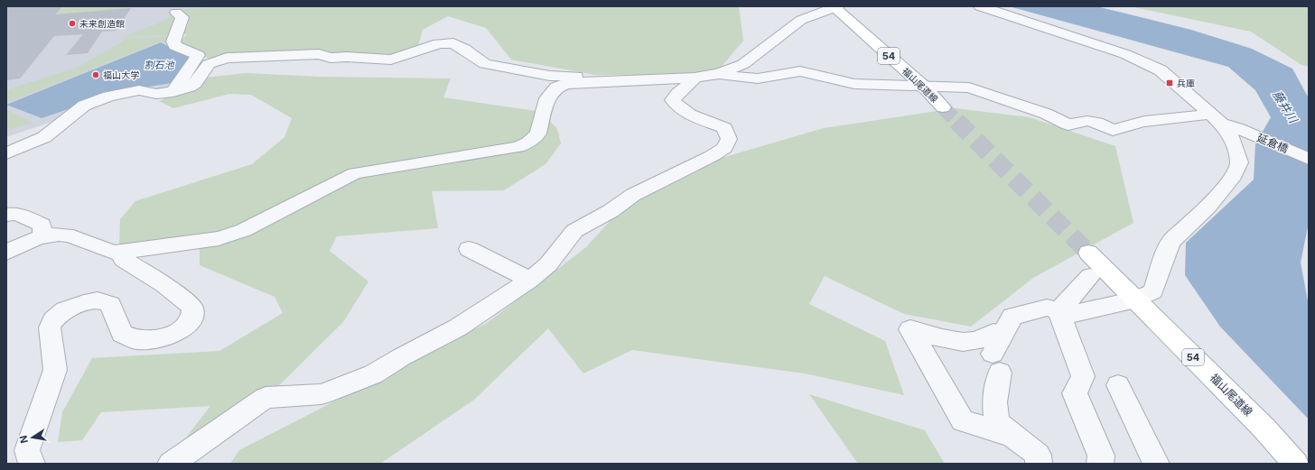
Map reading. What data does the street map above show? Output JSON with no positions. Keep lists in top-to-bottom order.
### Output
{
  "streets": {
    "main road": ["54", "福山尾道線"],
    "street": ["延倉橋"]
  },
  "water": ["割石池", "藤井川"],
  "places": {
    "other": ["未来創造館", "福山大学"],
    "transit": ["兵庫"]
  },
  "north": "left"
}
